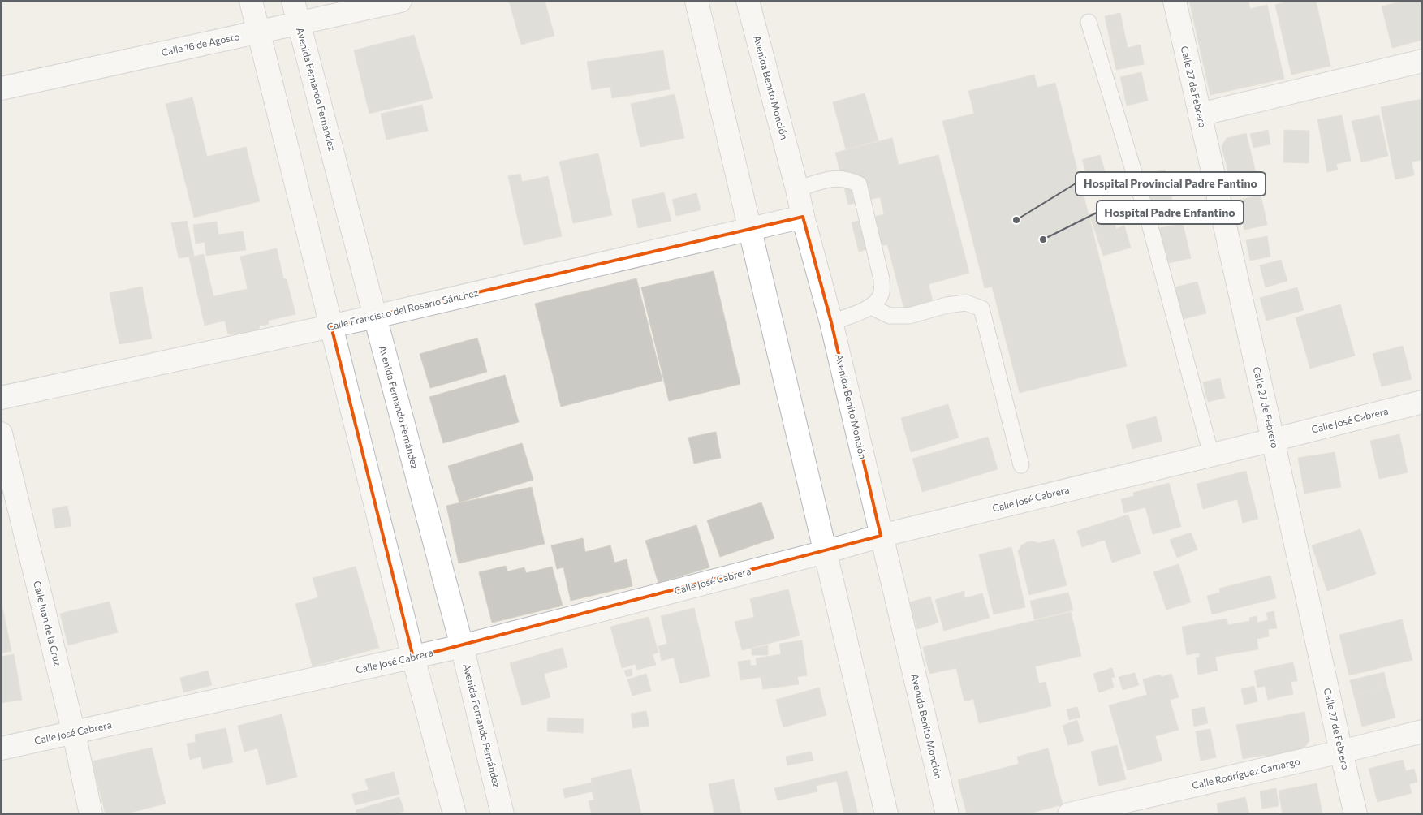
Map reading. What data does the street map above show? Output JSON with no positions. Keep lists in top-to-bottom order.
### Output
{
  "streets": {
    "street": [
      "Calle 16 de Agosto",
      "Calle 27 de Febrero",
      "Avenida Benito Monción",
      "Avenida Fernando Fernández",
      "Calle Francisco del Rosario Sánchez",
      "Calle José Cabrera",
      "Calle Juan de la Cruz",
      "Calle Rodríguez Camargo"
    ]
  },
  "crossings": [
    ["Calle 16 de Agosto", "Avenida Fernando Fernández"],
    ["Calle 27 de Febrero", "Calle José Cabrera"],
    ["Calle 27 de Febrero", "Calle Rodríguez Camargo"],
    ["Avenida Benito Monción", "Calle Francisco del Rosario Sánchez"],
    ["Avenida Benito Monción", "Calle José Cabrera"],
    ["Avenida Fernando Fernández", "Calle Francisco del Rosario Sánchez"],
    ["Avenida Fernando Fernández", "Calle José Cabrera"],
    ["Calle José Cabrera", "Calle Juan de la Cruz"]
  ],
  "places": ["Hospital Provincial Padre Fantino", "Hospital Padre Enfantino"]
}
